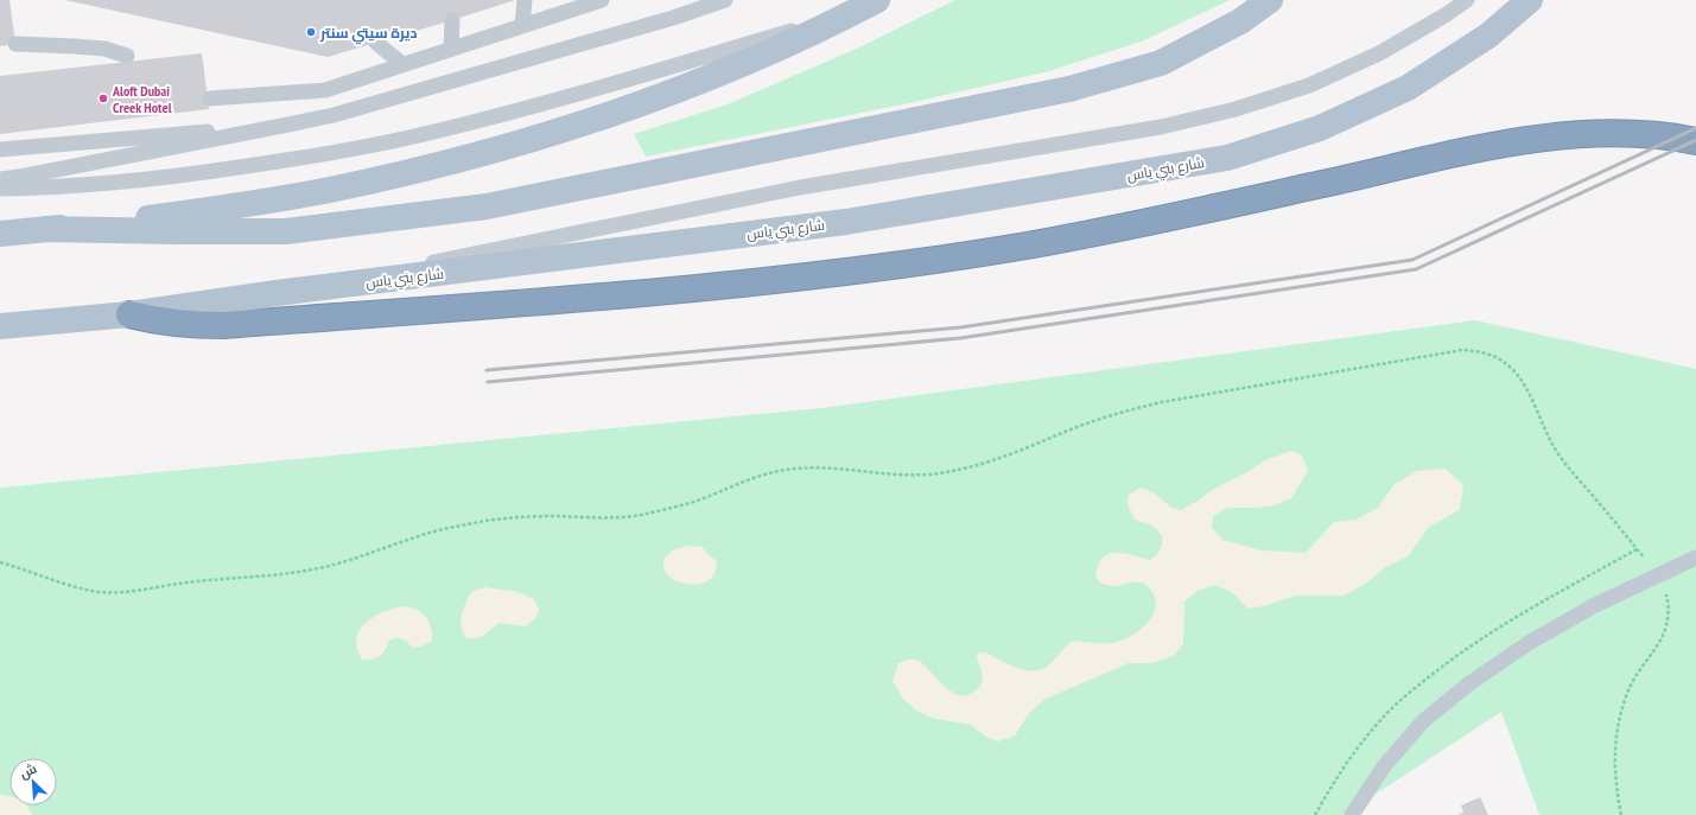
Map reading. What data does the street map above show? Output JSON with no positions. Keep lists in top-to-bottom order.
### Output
{
  "streets": {
    "main road": ["شارع بني ياس"]
  },
  "places": ["ديرة سيتي سنتر", "Aloft Dubai Creek Hotel"],
  "north": "top left"
}
